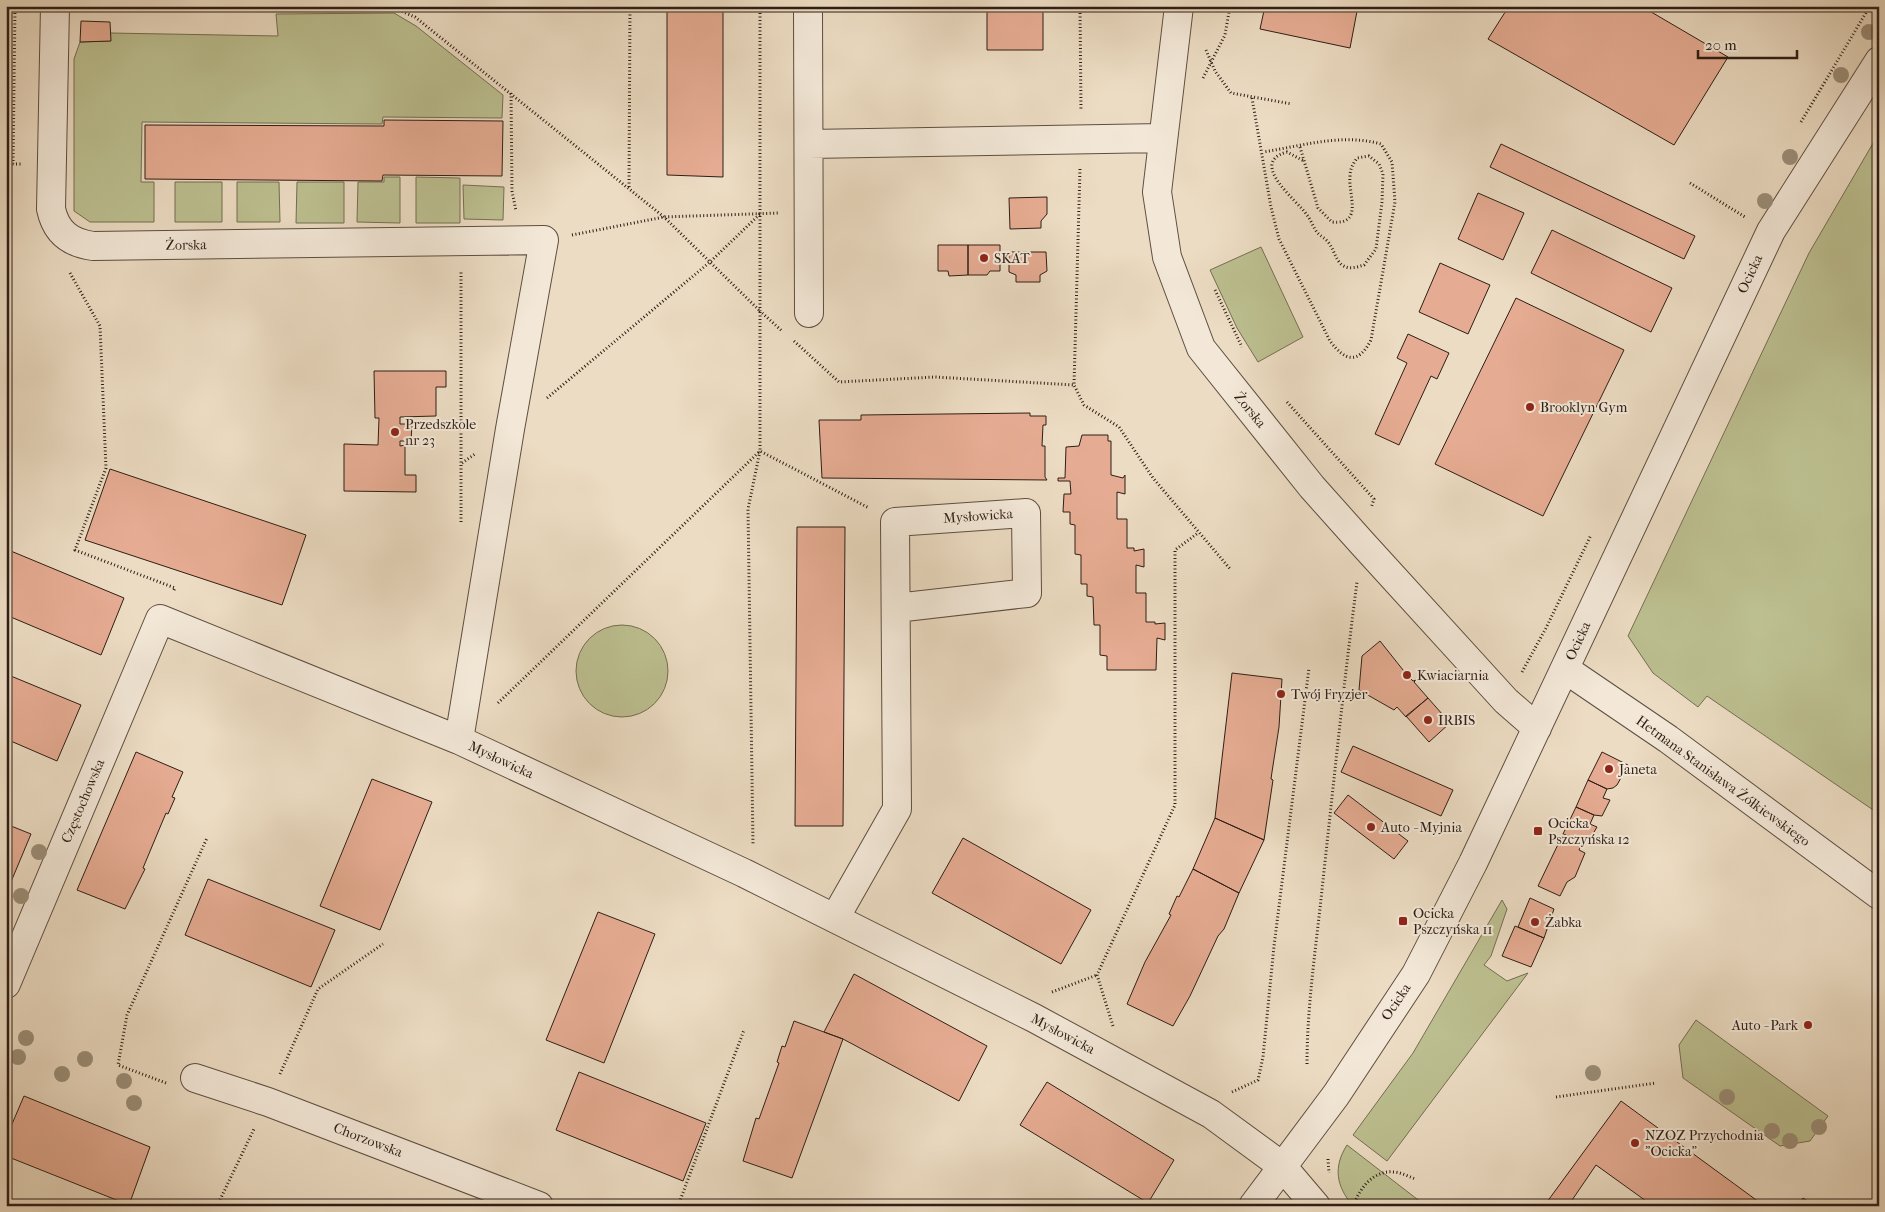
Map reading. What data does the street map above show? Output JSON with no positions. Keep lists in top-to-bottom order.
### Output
{
  "streets": {
    "street": [
      "Żorska",
      "Ocicka",
      "Mysłowicka",
      "Hetmana Stanisława Żółkiewskiego",
      "Częstochowska",
      "Chorzowska"
    ]
  },
  "crossings": [
    ["Żorska", "Ocicka"],
    ["Ocicka", "Mysłowicka"],
    ["Ocicka", "Hetmana Stanisława Żółkiewskiego"],
    ["Mysłowicka", "Częstochowska"]
  ],
  "places": {
    "other": [
      "SKAT",
      "Brooklyn Gym",
      "Przedszkole nr 23",
      "Kwiaciarnia",
      "Twój Fryzjer",
      "IRBIS",
      "Janeta",
      "Auto - Myjnia",
      "Żabka",
      "Auto - Park",
      "NZOZ Przychodnia \"Ocicka\""
    ],
    "transit": ["Ocicka Pszczyńska 12", "Ocicka Pszczyńska 11"]
  },
  "scale_bar": "20 m"
}
